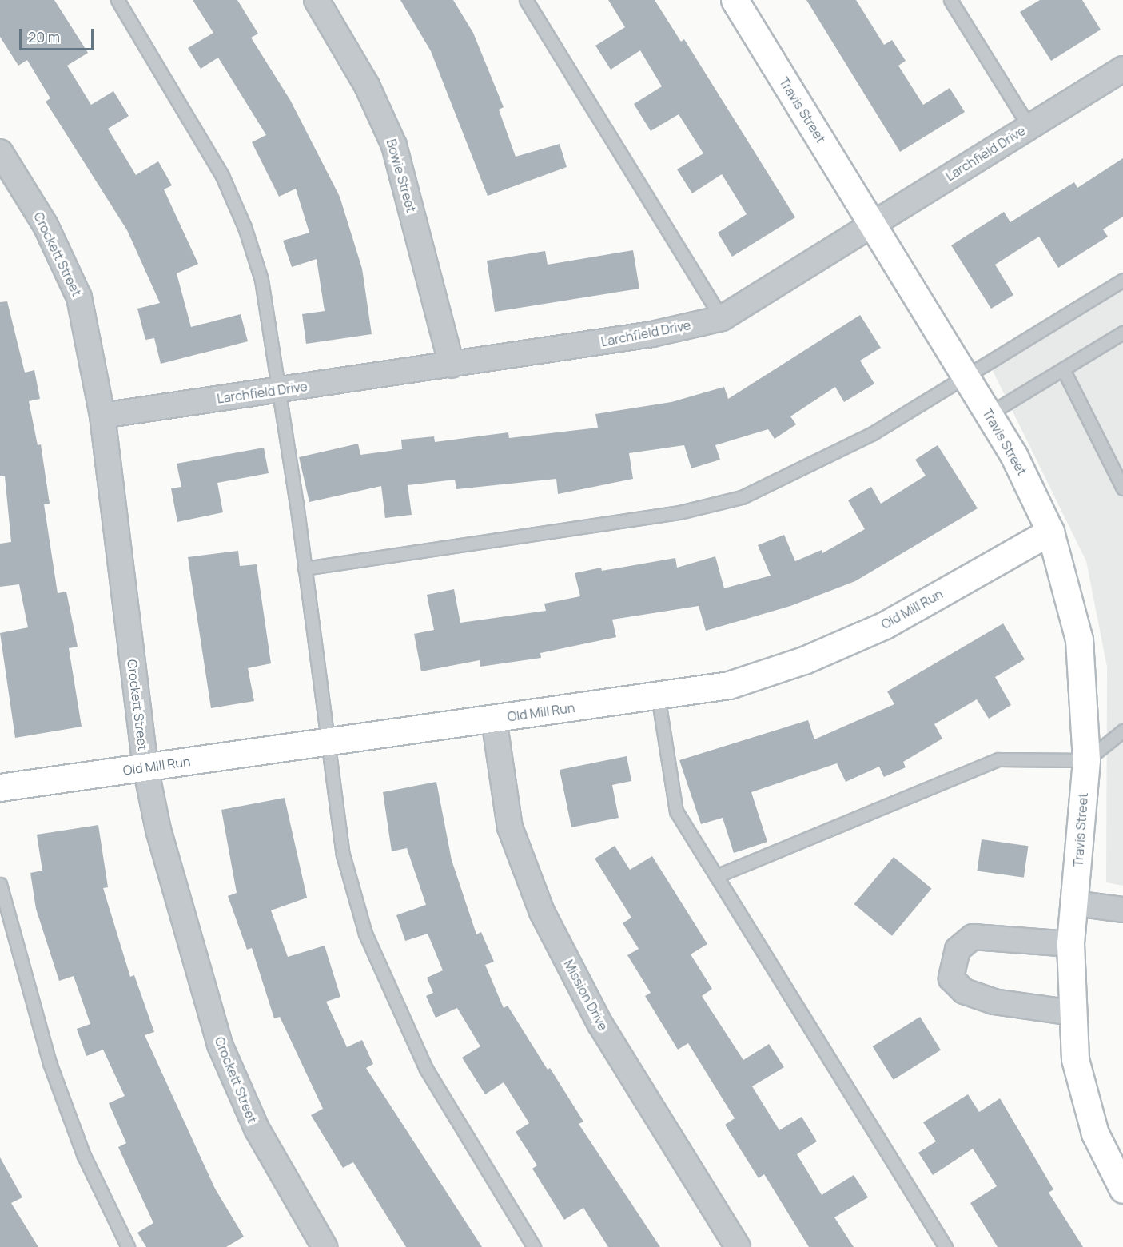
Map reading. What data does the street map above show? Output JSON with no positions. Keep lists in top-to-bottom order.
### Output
{
  "streets": {
    "street": [
      "Travis Street",
      "Larchfield Drive",
      "Bowie Street",
      "Crockett Street",
      "Old Mill Run",
      "Mission Drive"
    ]
  },
  "crossings": [
    ["Travis Street", "Larchfield Drive"],
    ["Travis Street", "Old Mill Run"],
    ["Larchfield Drive", "Bowie Street"],
    ["Larchfield Drive", "Crockett Street"],
    ["Crockett Street", "Old Mill Run"],
    ["Old Mill Run", "Mission Drive"]
  ],
  "scale_bar": "20 m"
}
